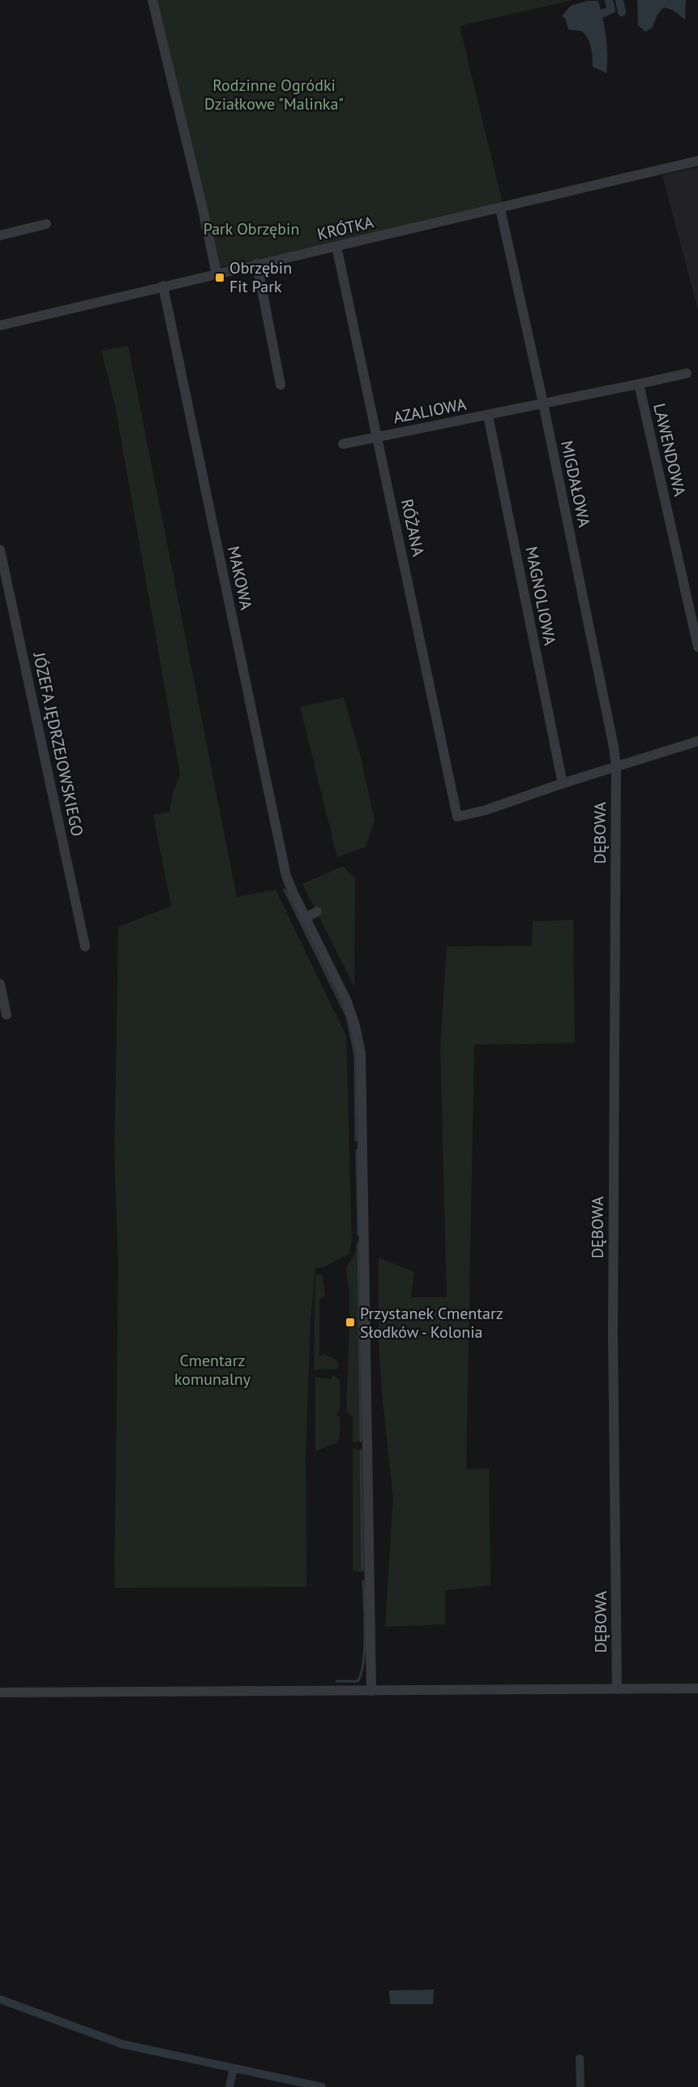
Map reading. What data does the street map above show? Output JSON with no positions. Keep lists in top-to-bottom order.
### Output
{
  "streets": {
    "street": [
      "KRÓTKA",
      "AZALIOWA",
      "LAWENDOWA",
      "MIGDAŁOWA",
      "RÓŻANA",
      "MAKOWA",
      "MAGNOLIOWA",
      "JÓZEFA JĘDRZEJOWSKIEGO",
      "DĘBOWA"
    ]
  },
  "crossings": [
    ["KRÓTKA", "MIGDAŁOWA"],
    ["KRÓTKA", "RÓŻANA"],
    ["KRÓTKA", "MAKOWA"],
    ["AZALIOWA", "MIGDAŁOWA"],
    ["AZALIOWA", "RÓŻANA"],
    ["AZALIOWA", "MAGNOLIOWA"],
    ["MIGDAŁOWA", "DĘBOWA"],
    ["RÓŻANA", "MAGNOLIOWA"]
  ],
  "parks": ["Rodzinne Ogródki Działkowe \"Malinka\"", "Park Obrzębin", "Cmentarz komunalny"],
  "places": {
    "transit": ["Obrzębin Fit Park", "Przystanek Cmentarz Słodków - Kolonia"]
  }
}
